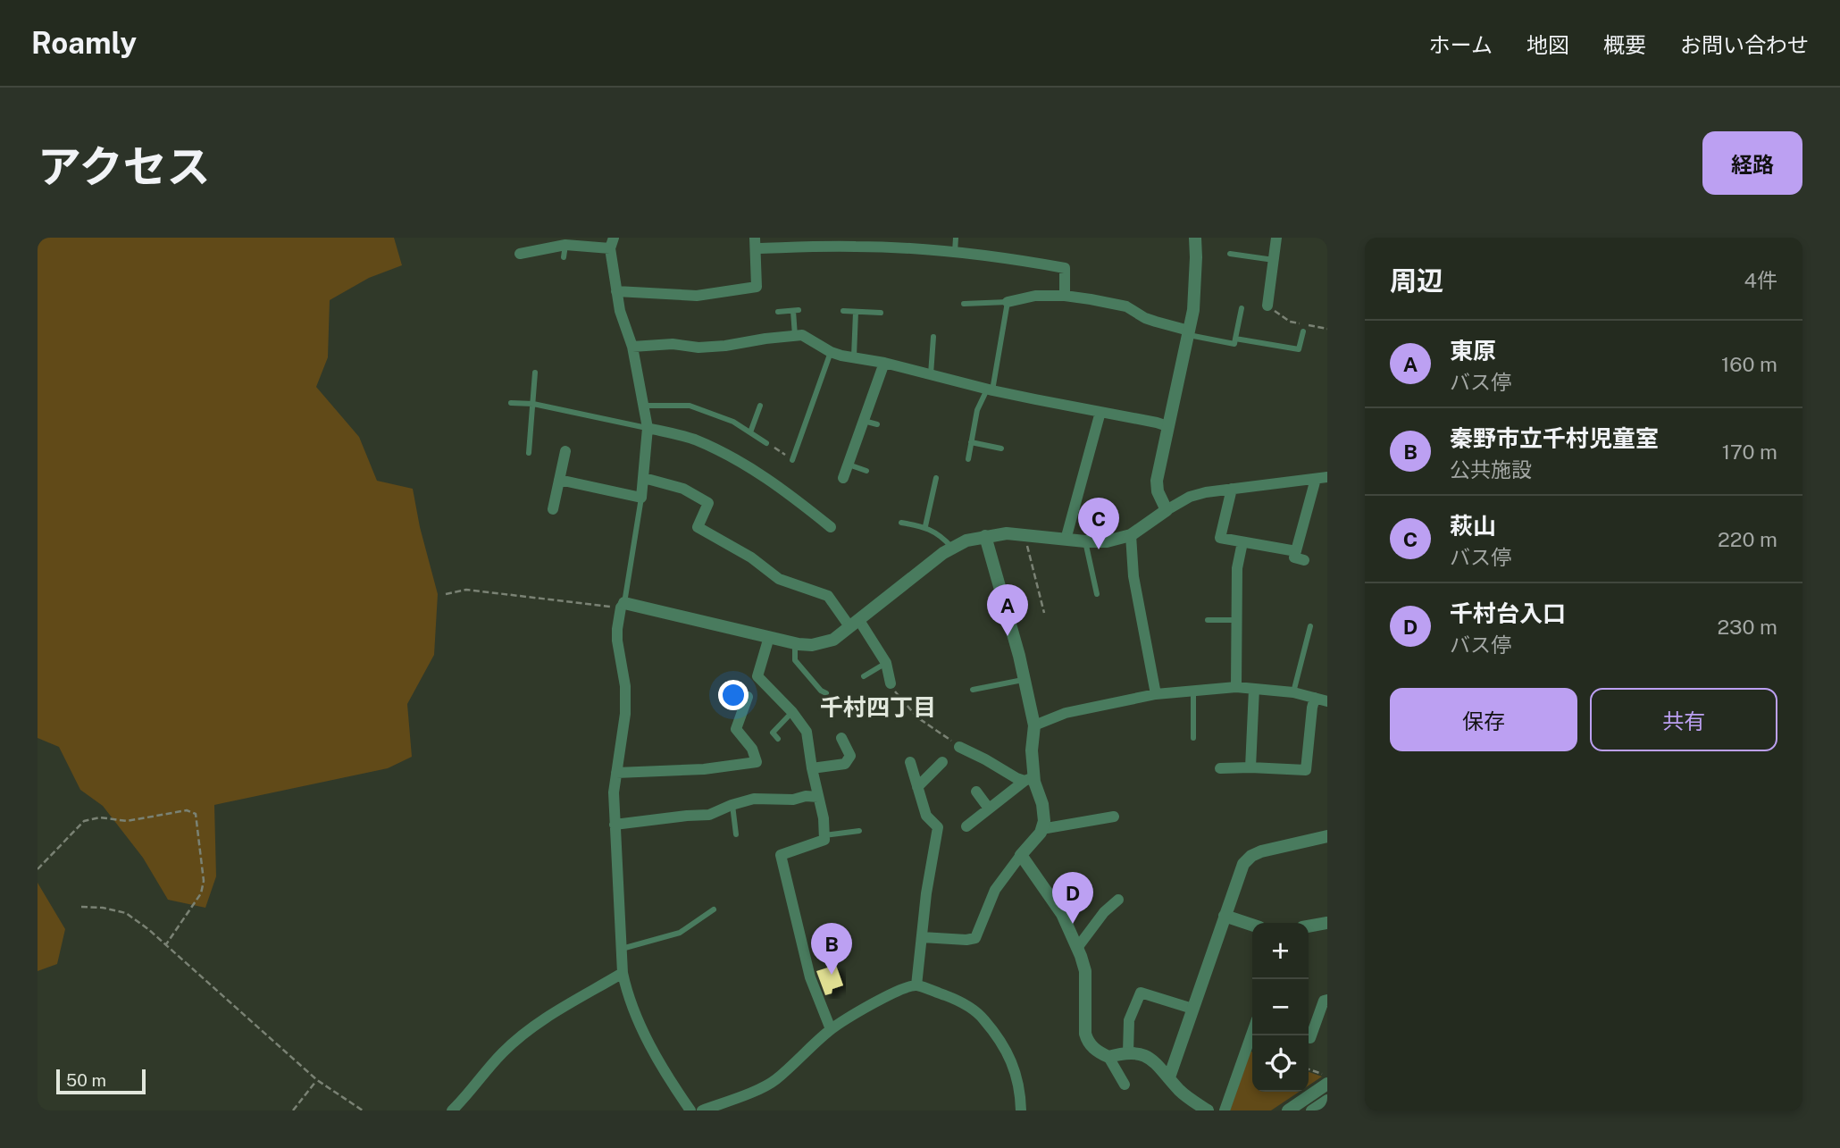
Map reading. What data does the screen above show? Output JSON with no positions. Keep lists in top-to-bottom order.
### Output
{
  "districts": ["千村四丁目"],
  "scale_bar": "50 m",
  "page": {
    "header": "Roamly",
    "nav": [
      "ホーム",
      "地図",
      "概要",
      "お問い合わせ"
    ],
    "title": "アクセス",
    "buttons": [
      "経路",
      ["保存", "共有"]
    ],
    "heading": ["周辺", "4件"],
    "list": [
      {
        "mark": "A",
        "name": "東原",
        "note": "バス停",
        "value": "160 m"
      },
      {
        "mark": "B",
        "name": "秦野市立千村児童室",
        "note": "公共施設",
        "value": "170 m"
      },
      {
        "mark": "C",
        "name": "萩山",
        "note": "バス停",
        "value": "220 m"
      },
      {
        "mark": "D",
        "name": "千村台入口",
        "note": "バス停",
        "value": "230 m"
      }
    ],
    "pins": [
      "C",
      "A",
      "D",
      "B"
    ],
    "map_buttons": ["+", "−"],
    "scale": "50 m"
  }
}
